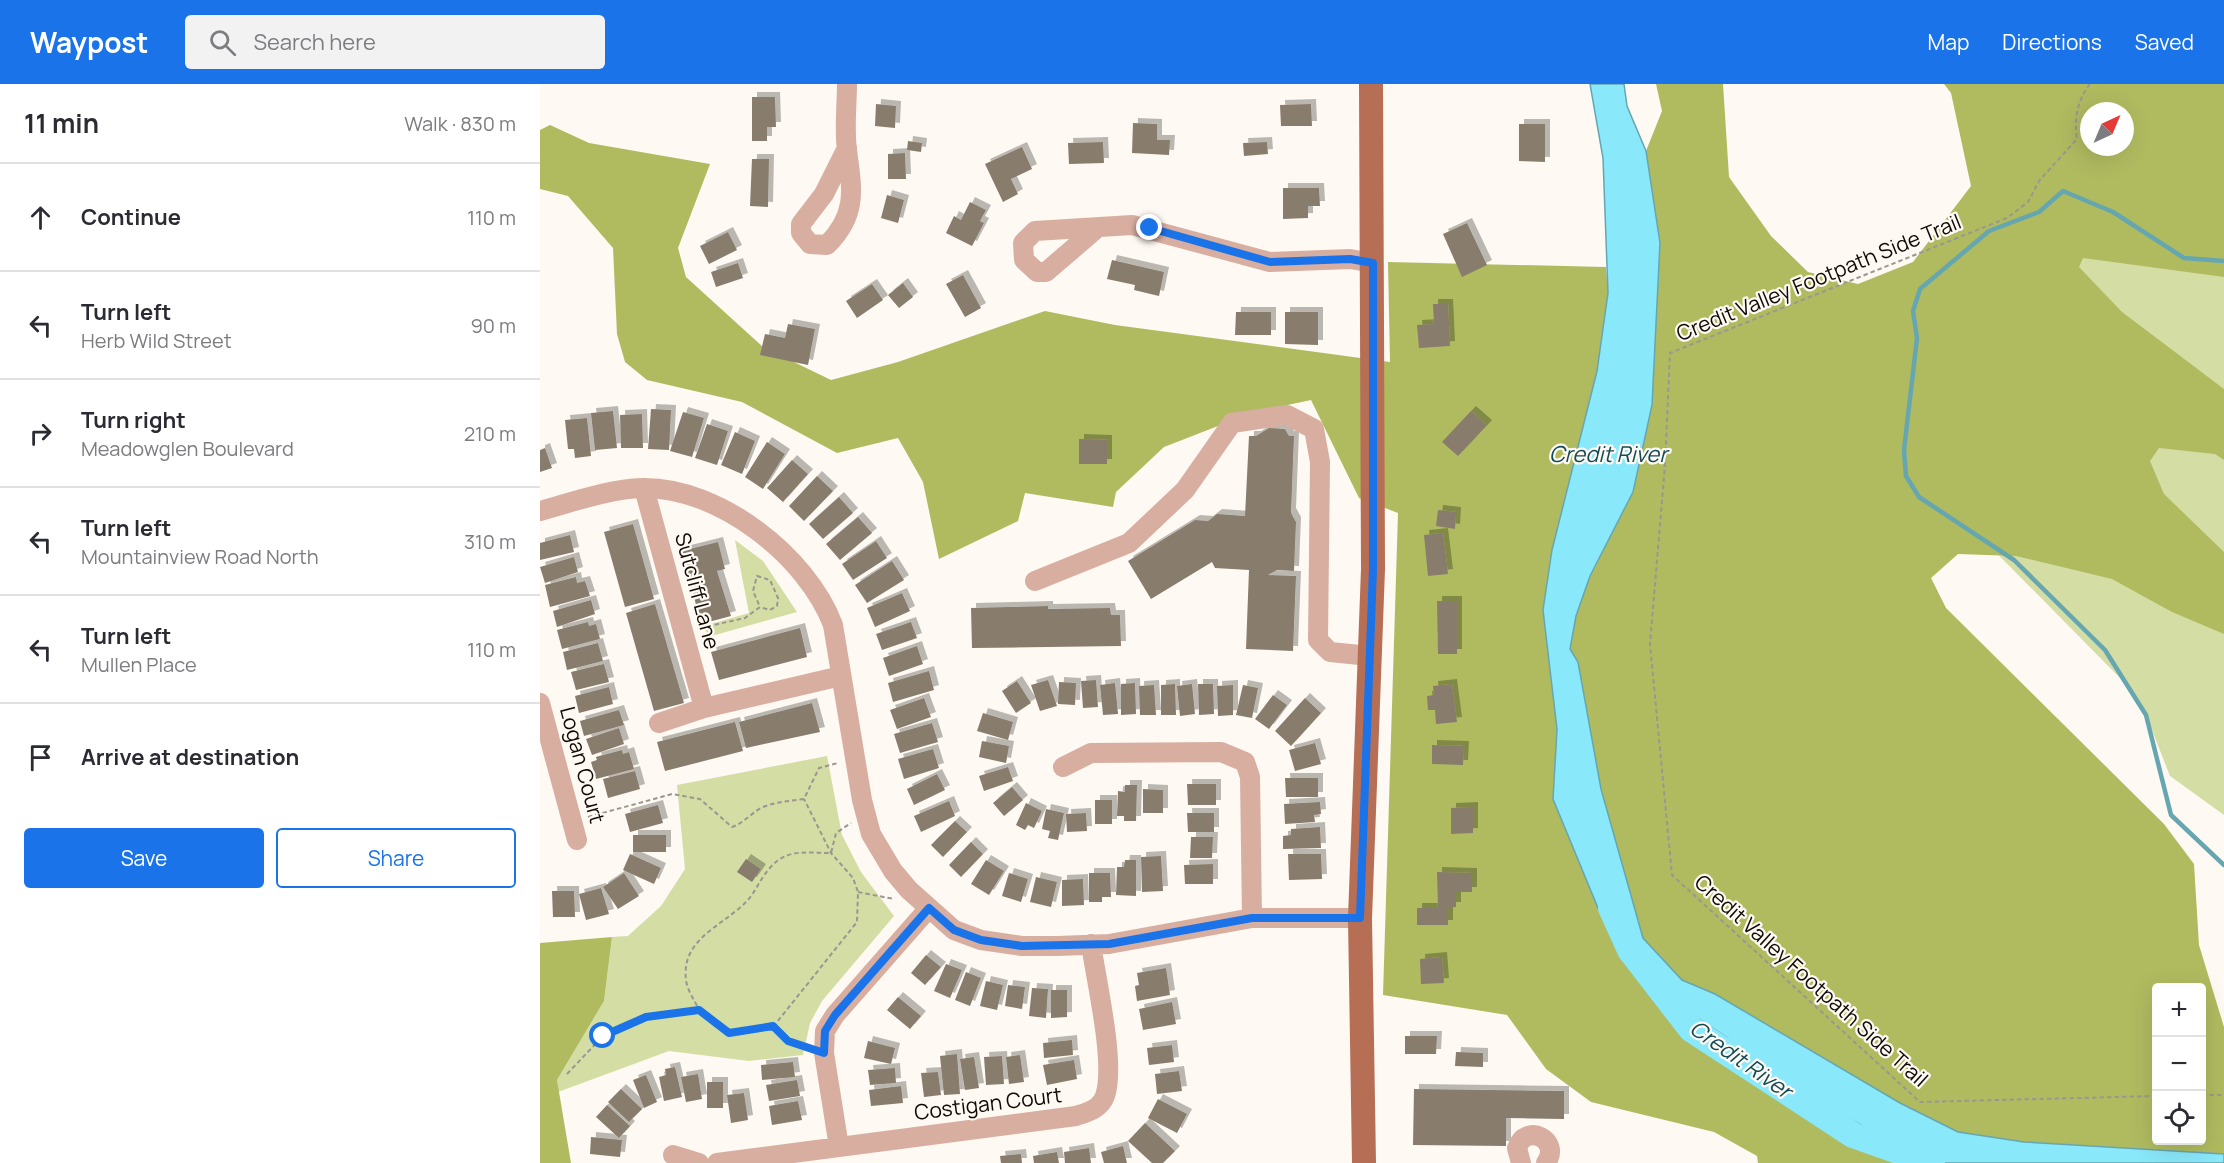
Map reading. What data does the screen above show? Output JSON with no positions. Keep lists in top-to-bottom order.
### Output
{
  "streets": {
    "street": ["Sutcliff Lane", "Logan Court", "Costigan Court"],
    "path": ["Credit Valley Footpath Side Trail"]
  },
  "water": ["Credit River"],
  "north": "top right",
  "page": {
    "header": "Waypost",
    "search": "Search here",
    "nav": ["Map", "Directions", "Saved"],
    "heading": ["11 min", "Walk · 830 m"],
    "list": [
      ["Continue", "110 m"],
      ["Turn left", "Herb Wild Street", "90 m"],
      ["Turn right", "Meadowglen Boulevard", "210 m"],
      ["Turn left", "Mountainview Road North", "310 m"],
      ["Turn left", "Mullen Place", "110 m"],
      "Arrive at destination"
    ],
    "buttons": ["Save", "Share"],
    "map_buttons": ["+", "−"]
  }
}
